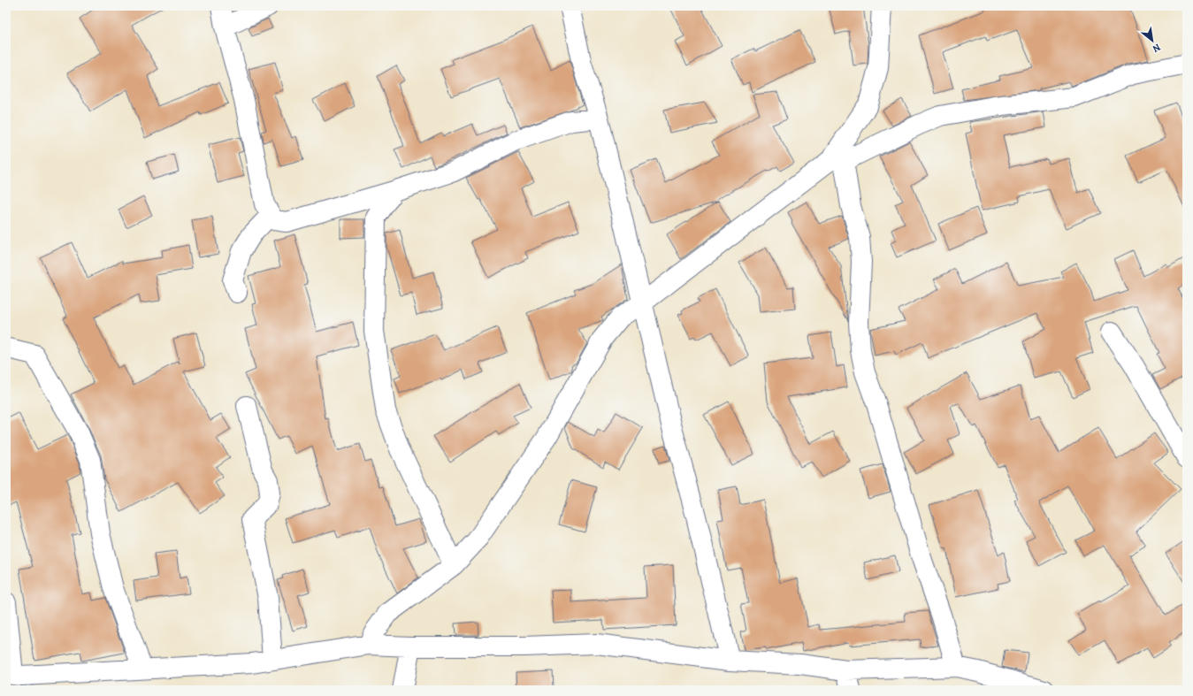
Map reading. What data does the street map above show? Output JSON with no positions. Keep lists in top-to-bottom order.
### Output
{
  "north": "bottom right"
}
